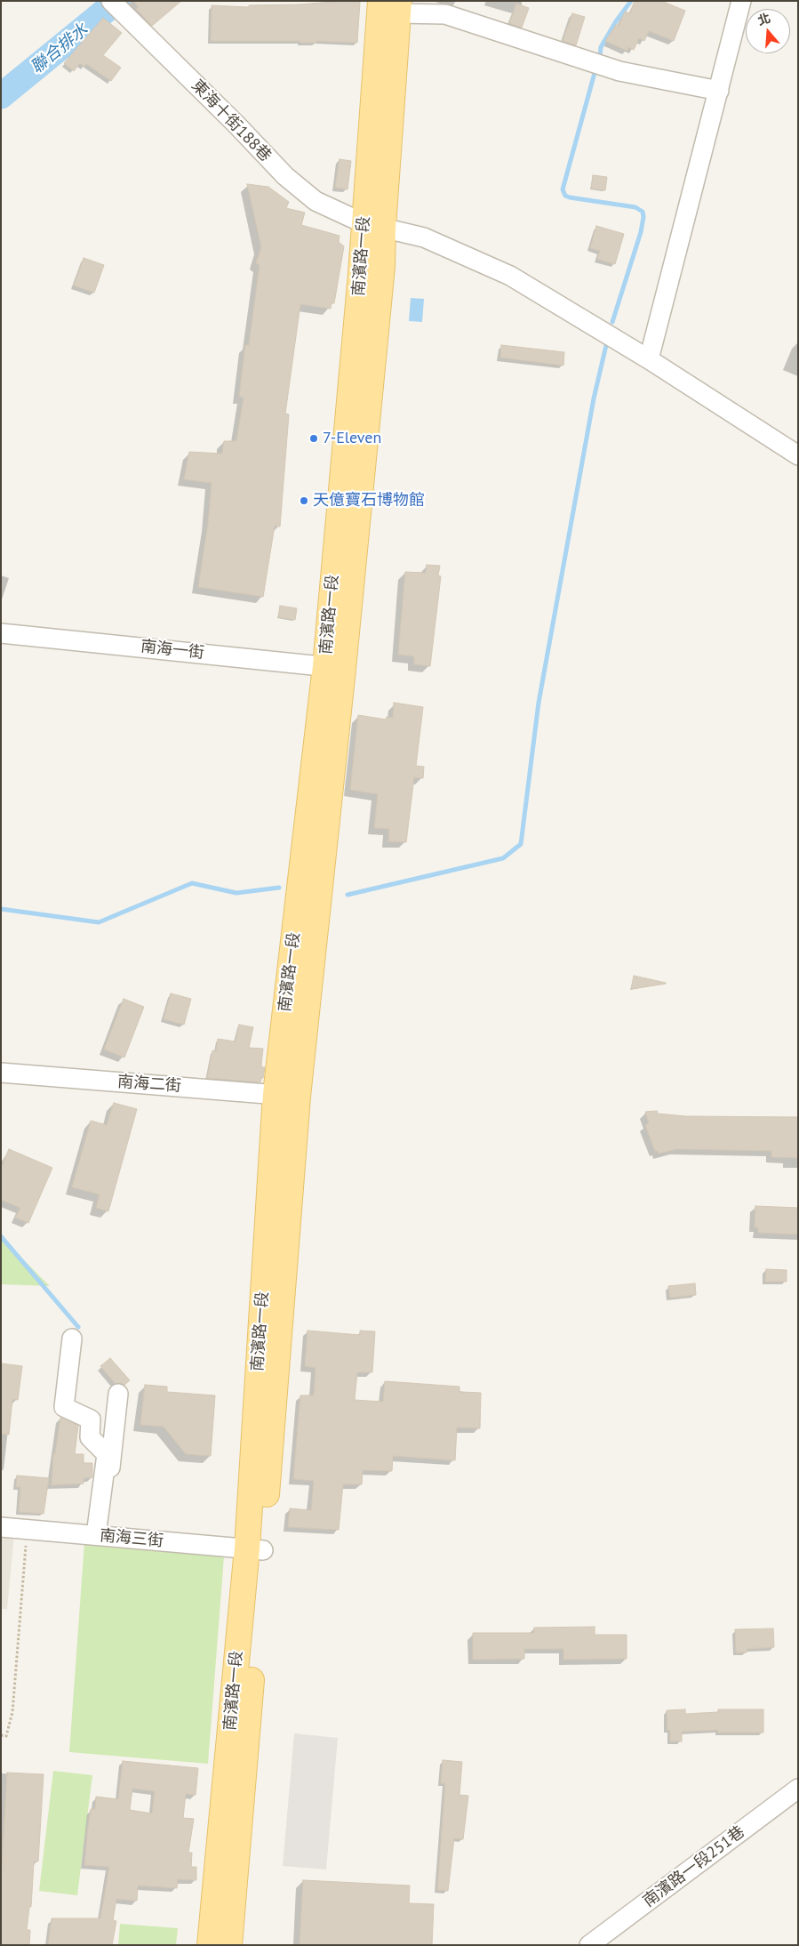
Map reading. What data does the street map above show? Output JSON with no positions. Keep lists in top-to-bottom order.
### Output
{
  "streets": {
    "main road": ["南濱路一段"],
    "street": [
      "東海十街188巷",
      "南海一街",
      "南海二街",
      "南海三街",
      "南濱路一段251巷"
    ]
  },
  "crossings": [
    ["東海十街188巷", "南濱路一段"],
    ["南濱路一段", "南海一街"],
    ["南濱路一段", "南海二街"],
    ["南濱路一段", "南海三街"]
  ],
  "water": ["聯合排水"],
  "places": ["7-Eleven", "天億寶石博物館"],
  "north": "top"
}
